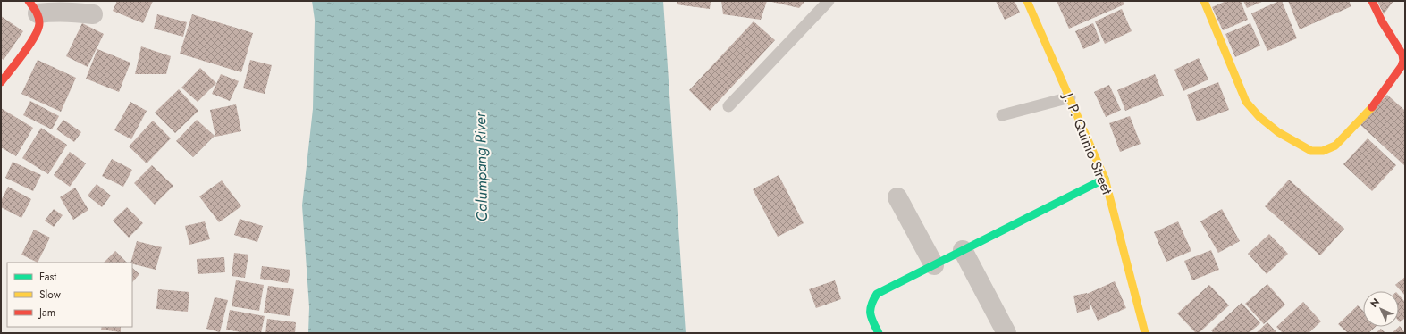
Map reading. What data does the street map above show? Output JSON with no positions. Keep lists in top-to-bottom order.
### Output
{
  "streets": {
    "street": ["J. P. Quinio Street"]
  },
  "water": ["Calumpang River"],
  "legend": ["Fast", "Slow", "Jam"],
  "north": "top left"
}
